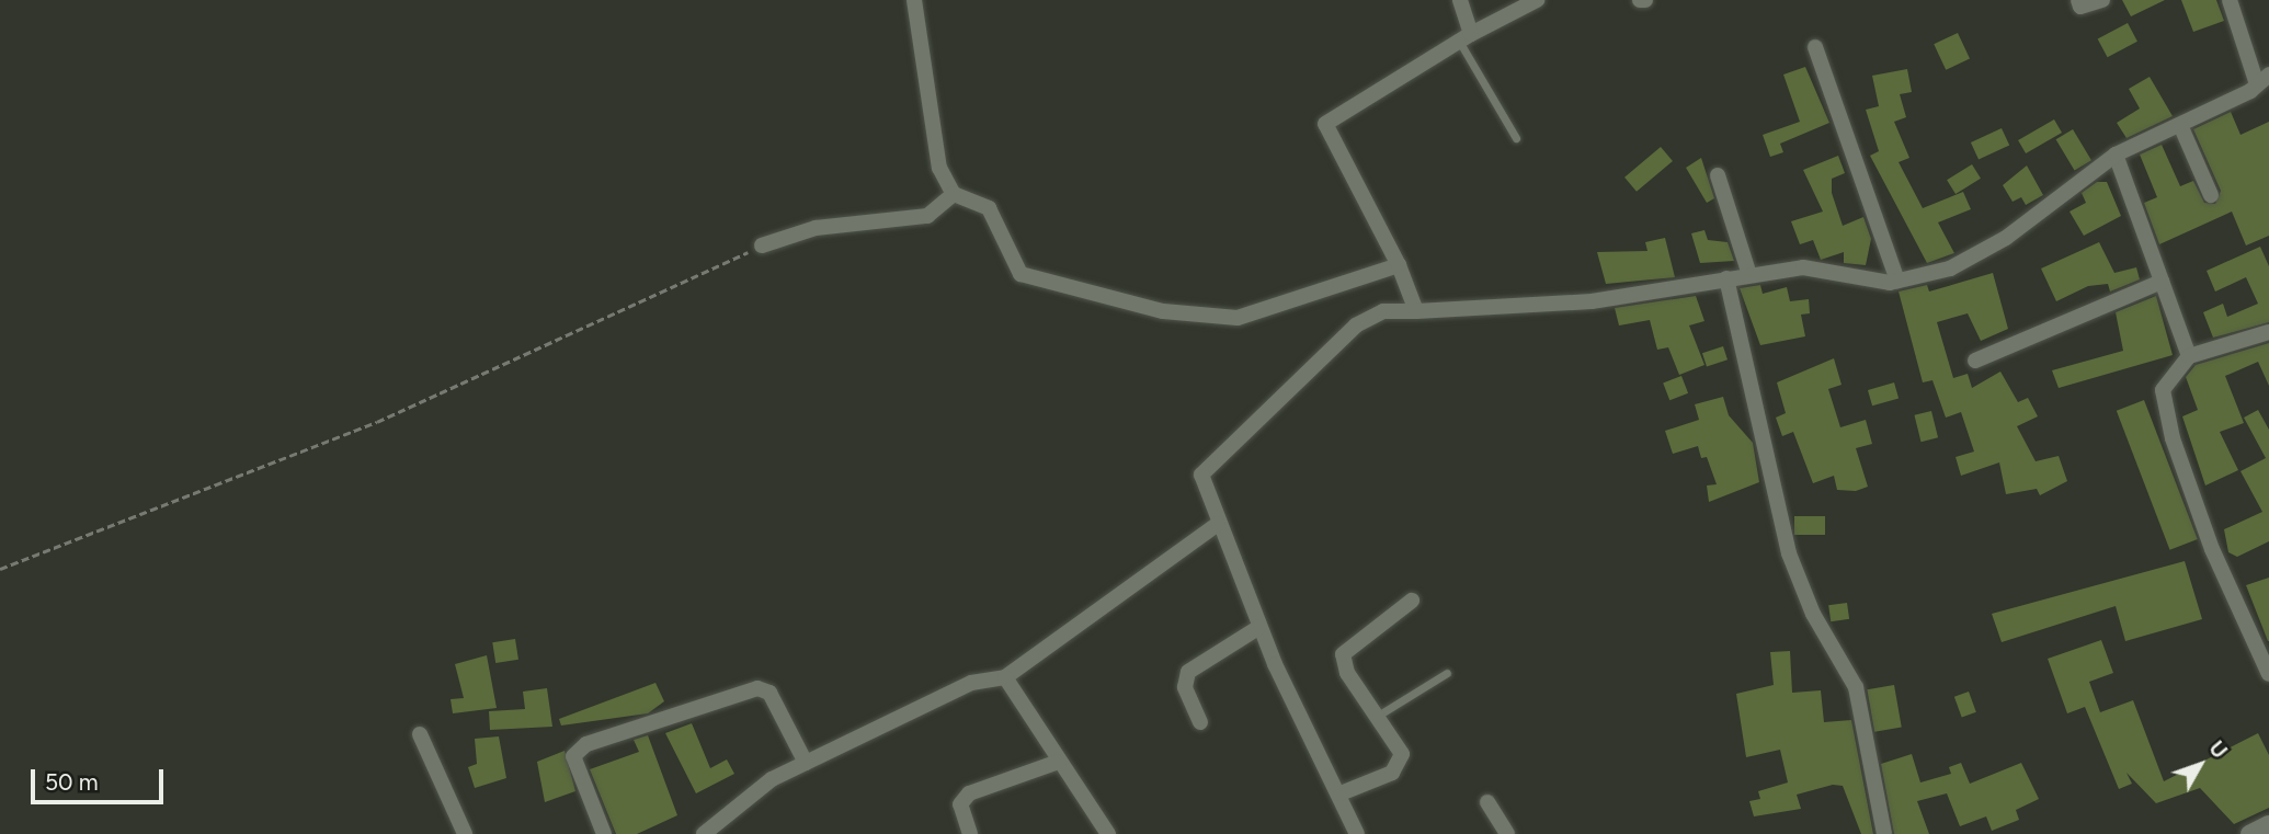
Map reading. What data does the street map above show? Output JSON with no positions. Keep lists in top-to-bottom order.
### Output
{
  "scale_bar": "50 m",
  "north": "top right"
}
